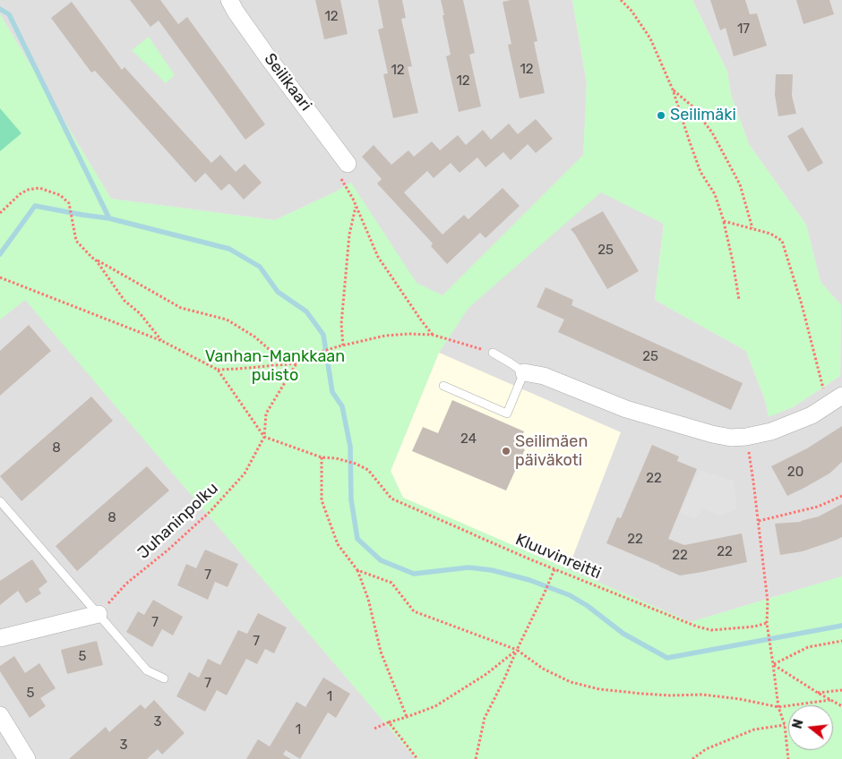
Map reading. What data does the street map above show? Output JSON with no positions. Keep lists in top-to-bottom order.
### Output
{
  "streets": {
    "street": ["Seilikaari"],
    "path": ["Juhaninpolku", "Kluuvinreitti"]
  },
  "parks": ["Vanhan-Mankkaan puisto"],
  "places": ["Seilimäki", "Seilimäen päiväkoti"],
  "house_numbers": [
    "12",
    "17",
    "12",
    "12",
    "12",
    "25",
    "25",
    "24",
    "8",
    "20",
    "22",
    "8",
    "22",
    "22",
    "22",
    "7",
    "7",
    "7",
    "5",
    "7",
    "5",
    "1",
    "3",
    "1",
    "3"
  ],
  "north": "left"
}
